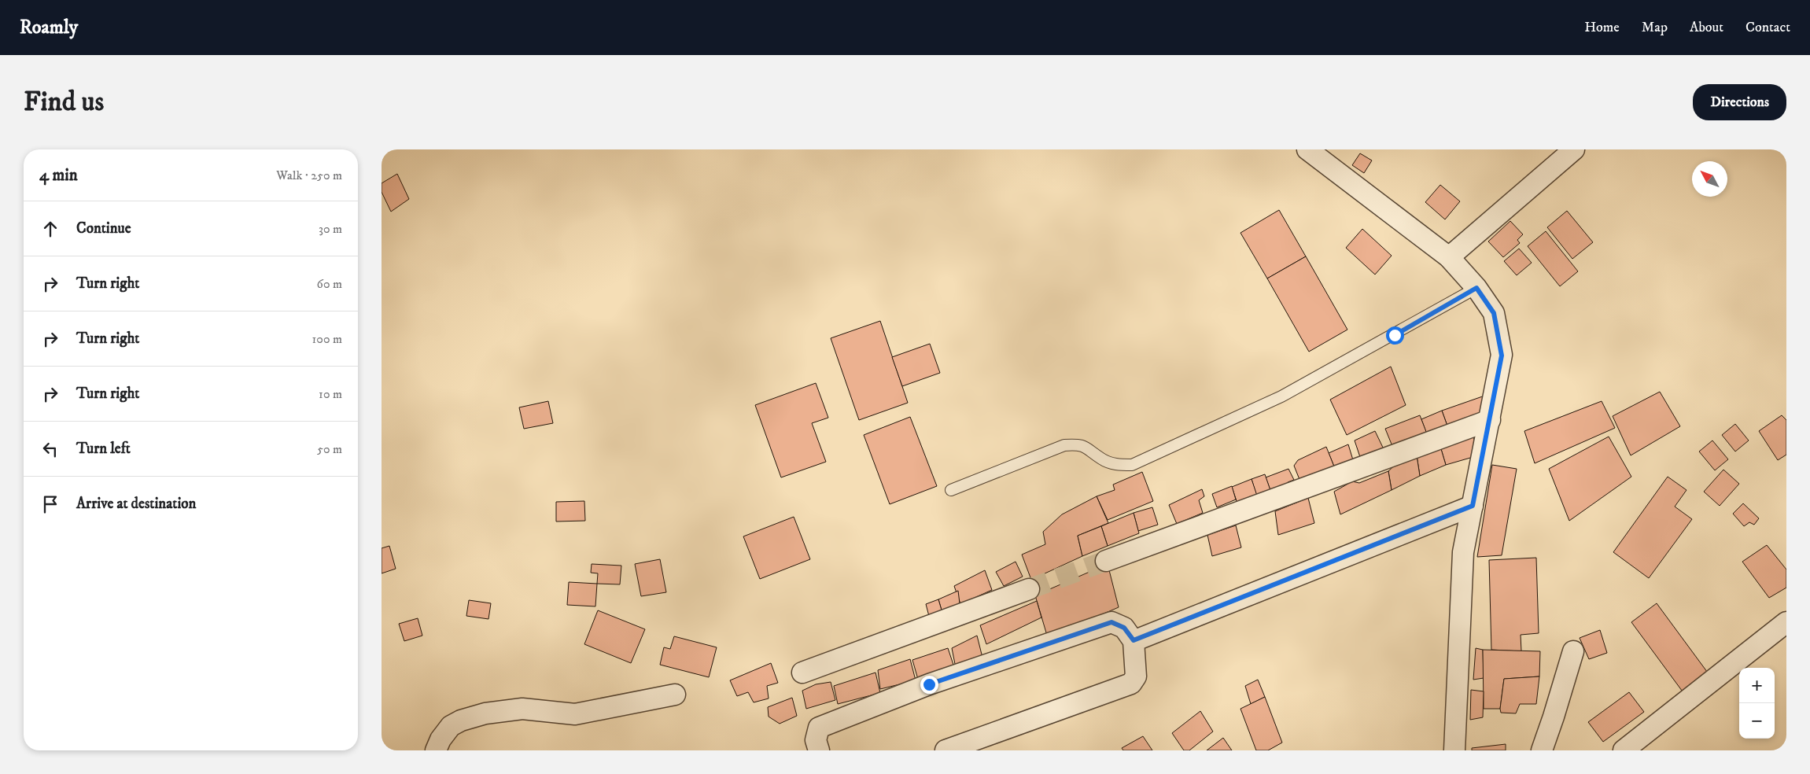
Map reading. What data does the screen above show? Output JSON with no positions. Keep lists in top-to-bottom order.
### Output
{
  "north": "top left",
  "page": {
    "header": "Roamly",
    "nav": [
      "Home",
      "Map",
      "About",
      "Contact"
    ],
    "buttons": "Directions",
    "title": "Find us",
    "heading": ["4 min", "Walk · 250 m"],
    "list": [
      ["Continue", "30 m"],
      ["Turn right", "60 m"],
      ["Turn right", "100 m"],
      ["Turn right", "10 m"],
      ["Turn left", "50 m"],
      "Arrive at destination"
    ],
    "map_buttons": ["+", "−"]
  }
}
